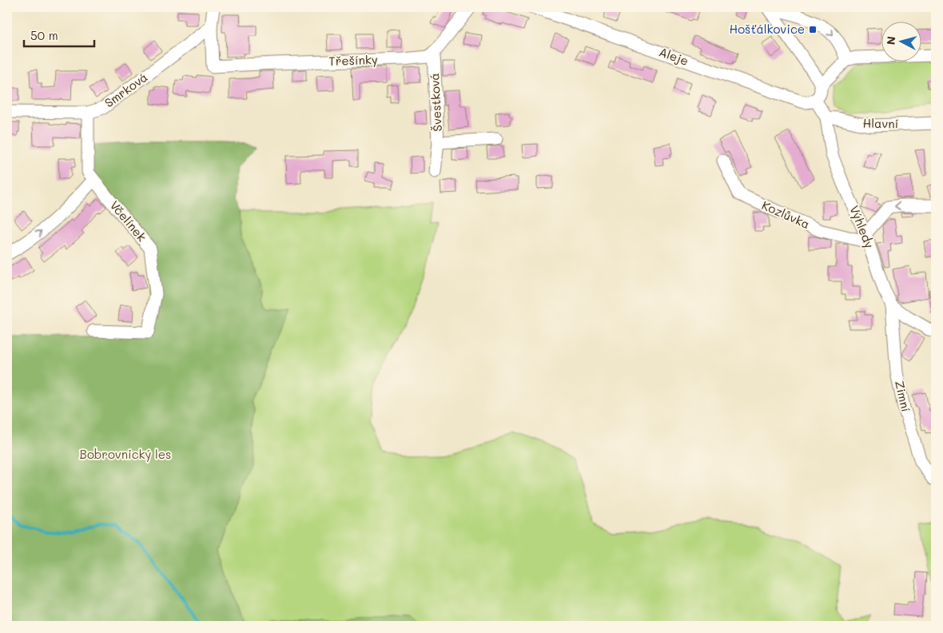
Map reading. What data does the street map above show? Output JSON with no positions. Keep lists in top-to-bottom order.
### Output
{
  "streets": {
    "street": [
      "Aleje",
      "Třešínky",
      "Smrková",
      "Švestková",
      "Hlavní",
      "Kozlůvka",
      "Včelínek",
      "Výhledy",
      "Zimní"
    ]
  },
  "crossings": [
    ["Aleje", "Výhledy"],
    ["Třešínky", "Smrková"],
    ["Třešínky", "Švestková"],
    ["Smrková", "Včelínek"],
    ["Hlavní", "Výhledy"],
    ["Kozlůvka", "Výhledy"],
    ["Výhledy", "Zimní"]
  ],
  "parks": ["Bobrovnický les"],
  "places": {
    "transit": ["Hošťálkovice"]
  },
  "scale_bar": "50 m",
  "north": "left"
}
